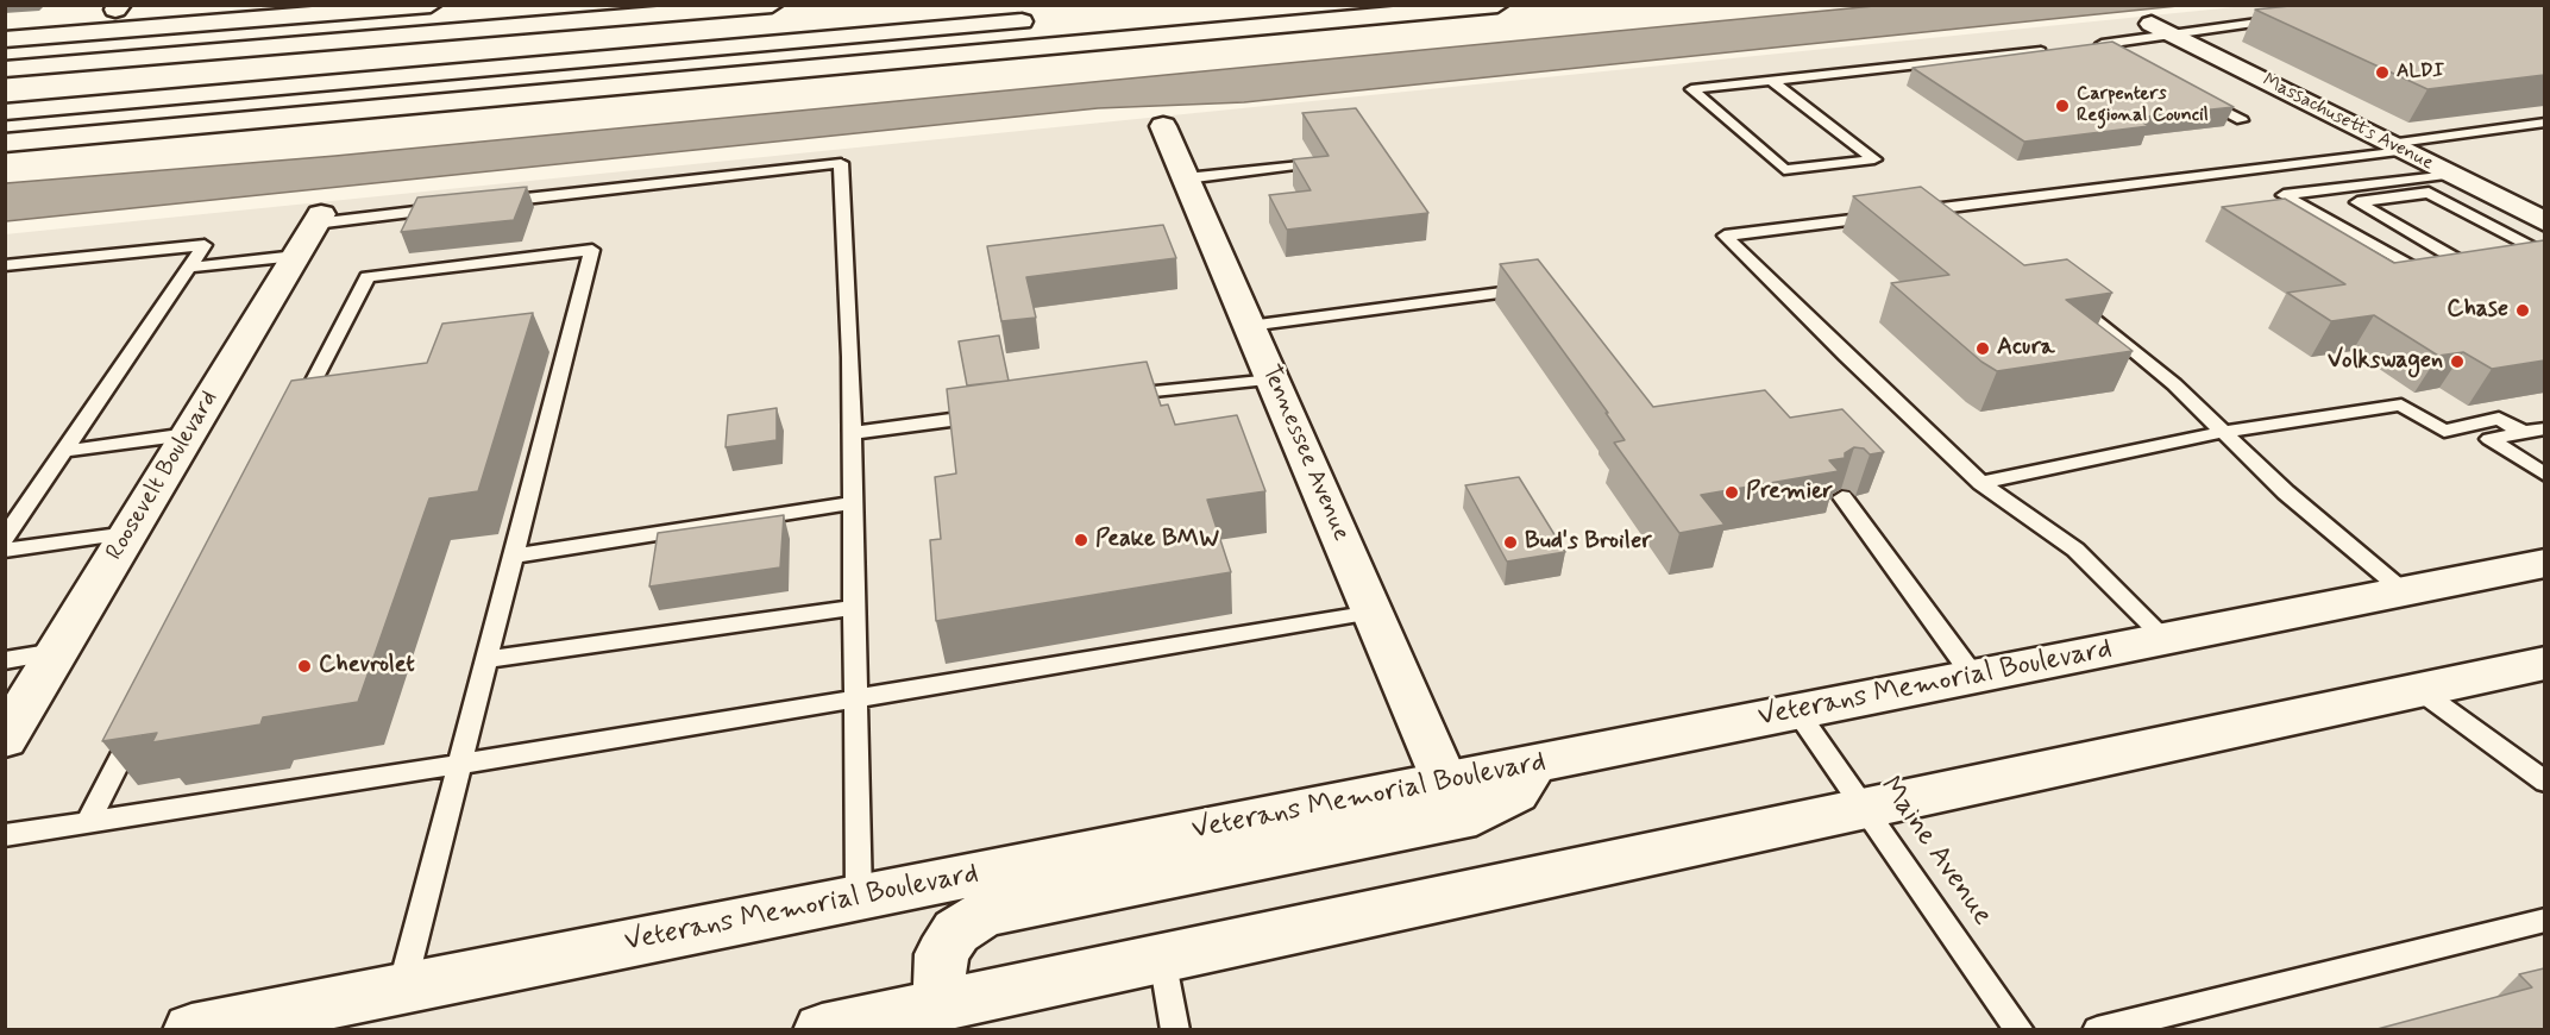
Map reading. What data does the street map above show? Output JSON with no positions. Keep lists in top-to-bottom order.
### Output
{
  "streets": {
    "main road": [
      "Massachusetts Avenue",
      "Tennessee Avenue",
      "Roosevelt Boulevard",
      "Veterans Memorial Boulevard"
    ],
    "lane": ["Maine Avenue"]
  },
  "crossings": [
    ["Tennessee Avenue", "Veterans Memorial Boulevard"],
    ["Veterans Memorial Boulevard", "Maine Avenue"]
  ],
  "places": [
    "ALDI",
    "Carpenters Regional Council",
    "Chase",
    "Acura",
    "Volkswagen",
    "Premier",
    "Peake BMW",
    "Bud's Broiler",
    "Chevrolet"
  ]
}
